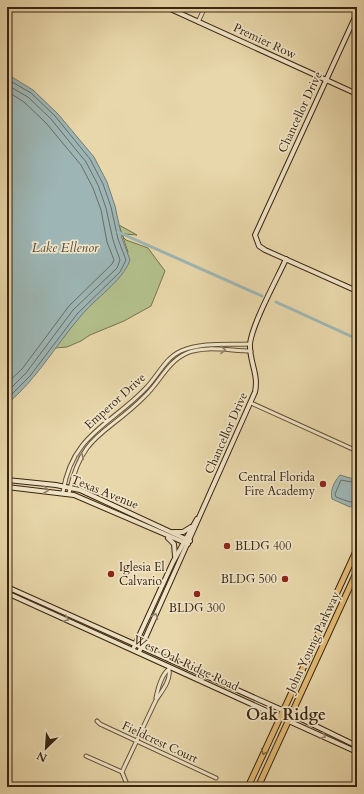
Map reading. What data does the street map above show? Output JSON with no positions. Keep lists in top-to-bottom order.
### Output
{
  "streets": {
    "highway": ["John Young Parkway"],
    "street": [
      "Premier Row",
      "Chancellor Drive",
      "Emperor Drive",
      "Texas Avenue",
      "West Oak Ridge Road",
      "Fieldcrest Court"
    ]
  },
  "crossings": [
    ["Premier Row", "Chancellor Drive"],
    ["Chancellor Drive", "Emperor Drive"],
    ["Chancellor Drive", "Texas Avenue"],
    ["Chancellor Drive", "West Oak Ridge Road"],
    ["Emperor Drive", "Texas Avenue"],
    ["John Young Parkway", "West Oak Ridge Road"]
  ],
  "districts": ["Oak Ridge"],
  "water": ["Lake Ellenor"],
  "places": [
    "Central Florida Fire Academy",
    "BLDG 400",
    "Iglesia El Calvario",
    "BLDG 500",
    "BLDG 300"
  ],
  "north": "bottom left"
}
